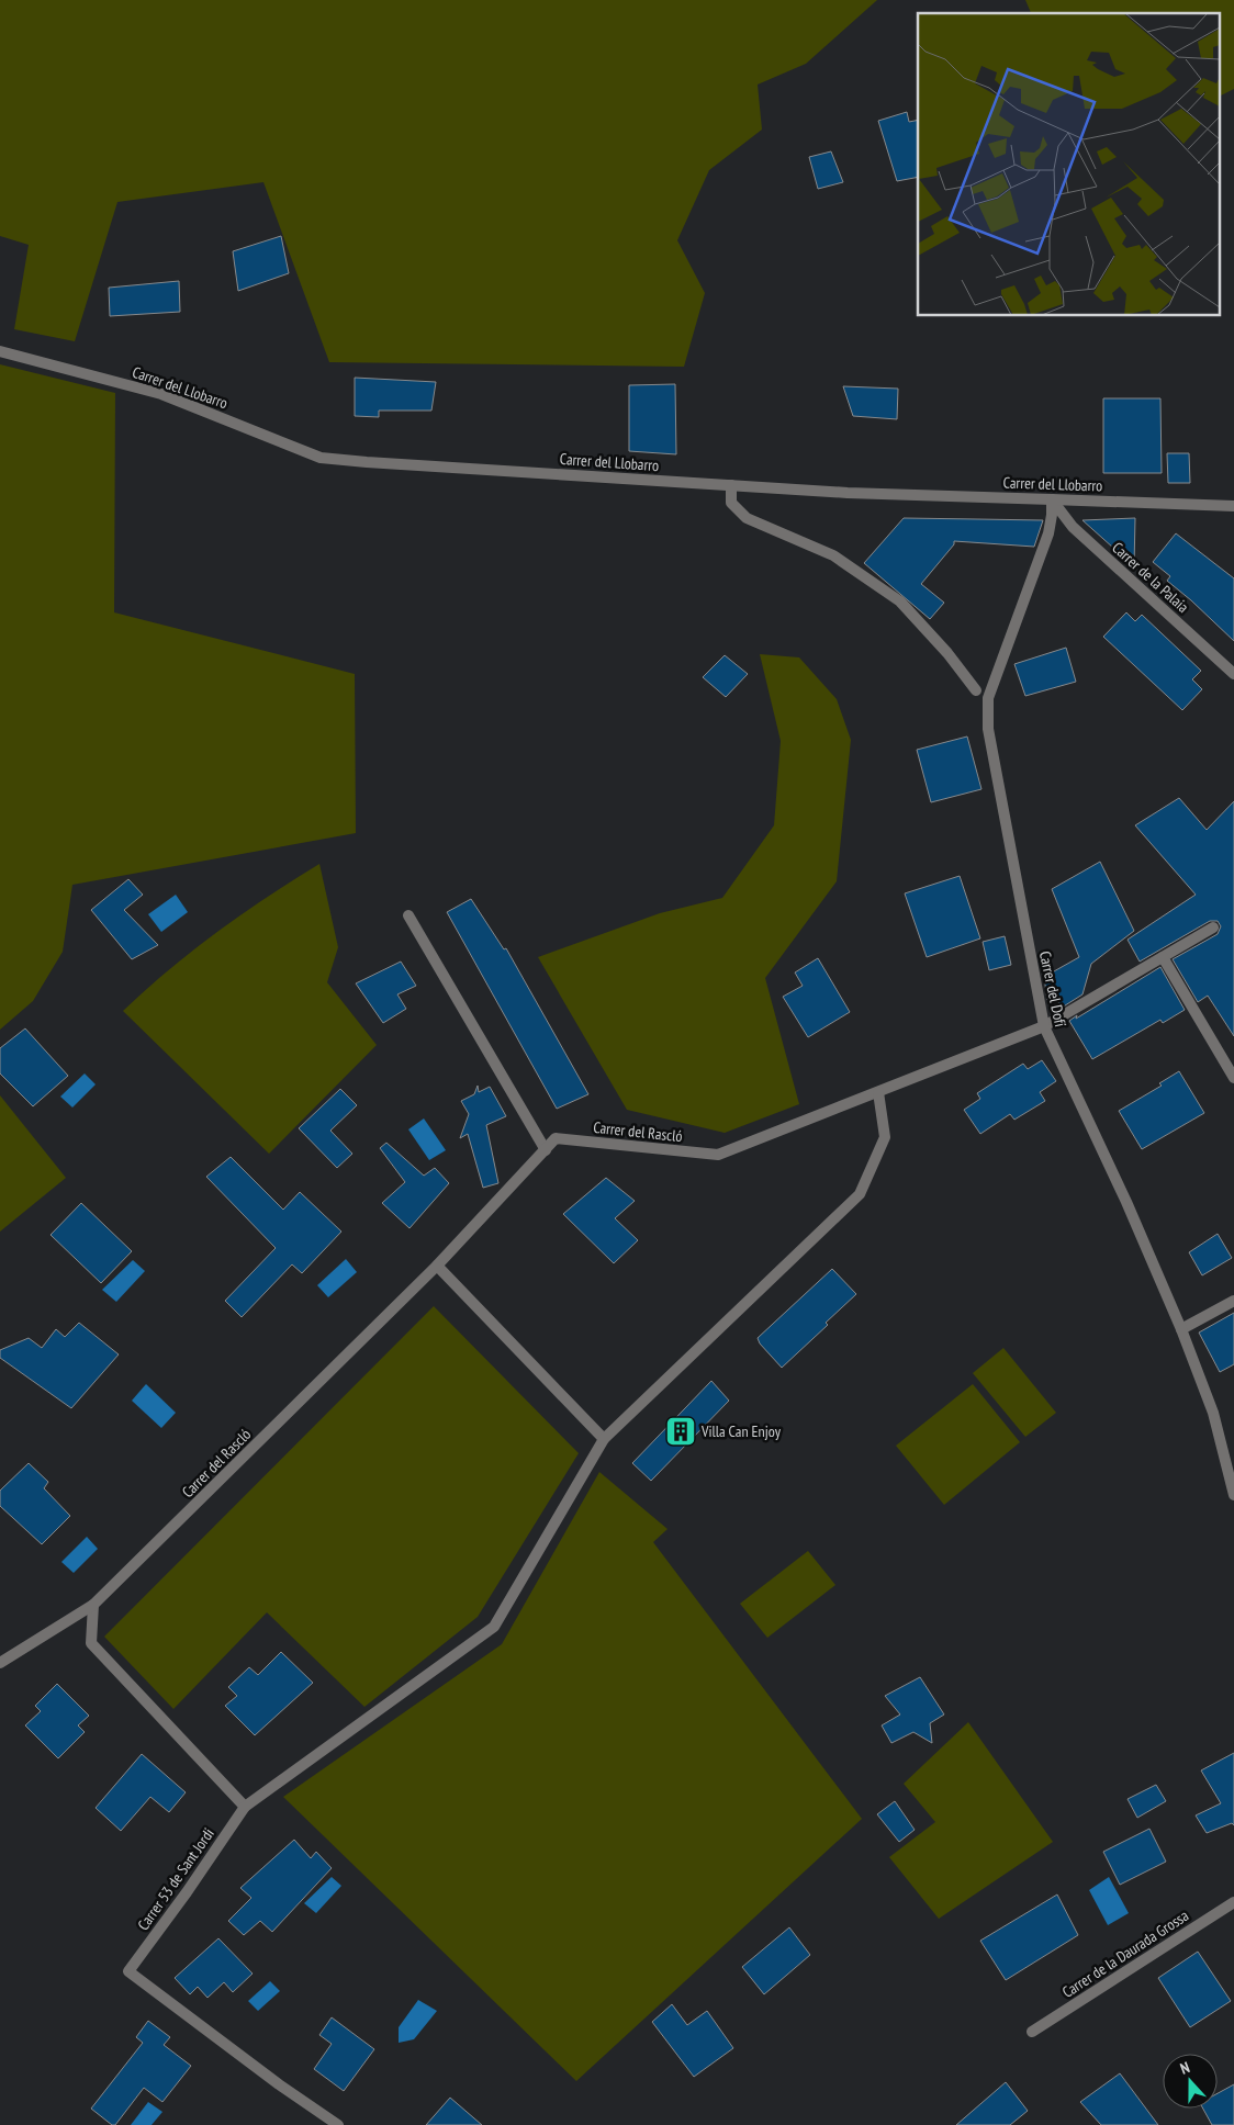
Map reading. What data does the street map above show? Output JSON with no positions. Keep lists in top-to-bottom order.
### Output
{
  "streets": {
    "street": [
      "Carrer del Llobarro",
      "Carrer de la Palaia",
      "Carrer del Dofí",
      "Carrer del Rascló",
      "Carrer 53 de Sant Jordi",
      "Carrer de la Daurada Grossa"
    ]
  },
  "crossings": [
    ["Carrer del Llobarro", "Carrer de la Palaia"],
    ["Carrer del Llobarro", "Carrer del Dofí"],
    ["Carrer de la Palaia", "Carrer del Dofí"],
    ["Carrer del Dofí", "Carrer del Rascló"]
  ],
  "places": {
    "building": ["Villa Can Enjoy"]
  },
  "north": "top"
}
